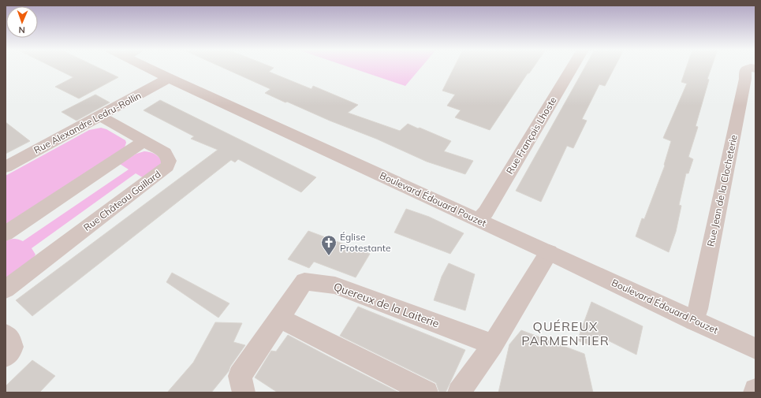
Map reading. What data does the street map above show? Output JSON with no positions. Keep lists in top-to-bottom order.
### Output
{
  "streets": {
    "street": [
      "Rue Alexandre Ledru-Rollin",
      "Rue François Lhoste",
      "Rue Jean de la Clocheterie",
      "Boulevard Édouard Pouzet",
      "Rue Château Gaillard",
      "Quereux de la Laiterie"
    ]
  },
  "crossings": [
    ["Rue Alexandre Ledru-Rollin", "Boulevard Édouard Pouzet"],
    ["Rue Alexandre Ledru-Rollin", "Rue Château Gaillard"],
    ["Rue François Lhoste", "Boulevard Édouard Pouzet"],
    ["Rue Jean de la Clocheterie", "Boulevard Édouard Pouzet"]
  ],
  "districts": ["QUÉREUX PARMENTIER"],
  "places": {
    "church": ["Église Protestante"]
  },
  "north": "bottom"
}
